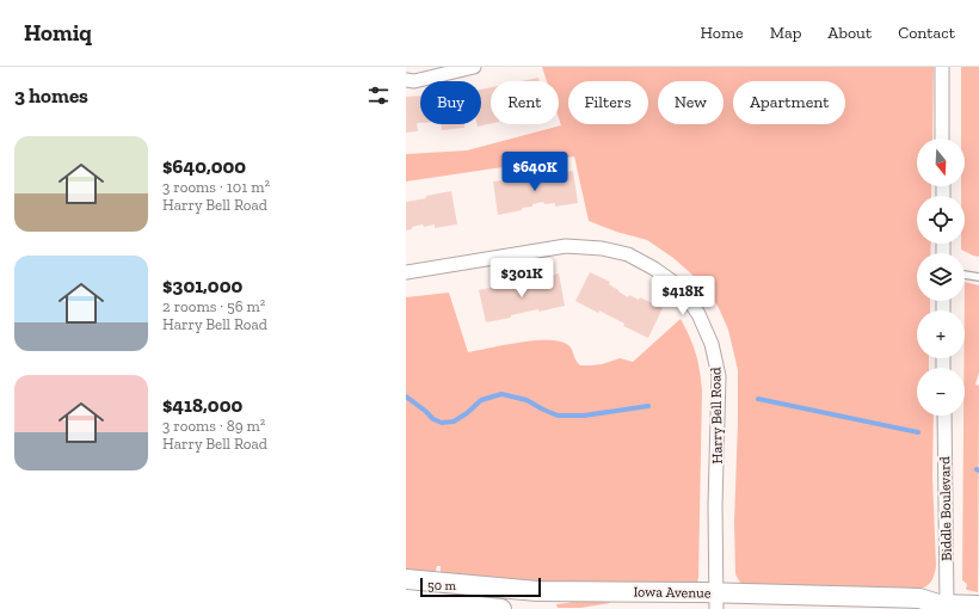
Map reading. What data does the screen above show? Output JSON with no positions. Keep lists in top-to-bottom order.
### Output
{
  "streets": {
    "street": ["Harry Bell Road", "Biddle Boulevard", "Iowa Avenue"]
  },
  "crossings": [
    ["Harry Bell Road", "Iowa Avenue"],
    ["Biddle Boulevard", "Iowa Avenue"]
  ],
  "scale_bar": "50 m",
  "north": "bottom",
  "page": {
    "header": "Homiq",
    "nav": [
      "Home",
      "Map",
      "About",
      "Contact"
    ],
    "heading": "3 homes",
    "chip": [
      "Buy",
      "Rent",
      "Filters",
      "New",
      "Apartment"
    ],
    "list": [
      {
        "name": "$640,000",
        "note": "3 rooms · 101 m² · Harry Bell Road"
      },
      {
        "name": "$301,000",
        "note": "2 rooms · 56 m² · Harry Bell Road"
      },
      {
        "name": "$418,000",
        "note": "3 rooms · 89 m² · Harry Bell Road"
      }
    ],
    "map_buttons": ["+", "−"],
    "price": ["$640K", "$301K", "$418K"],
    "scale": "50 m"
  }
}
